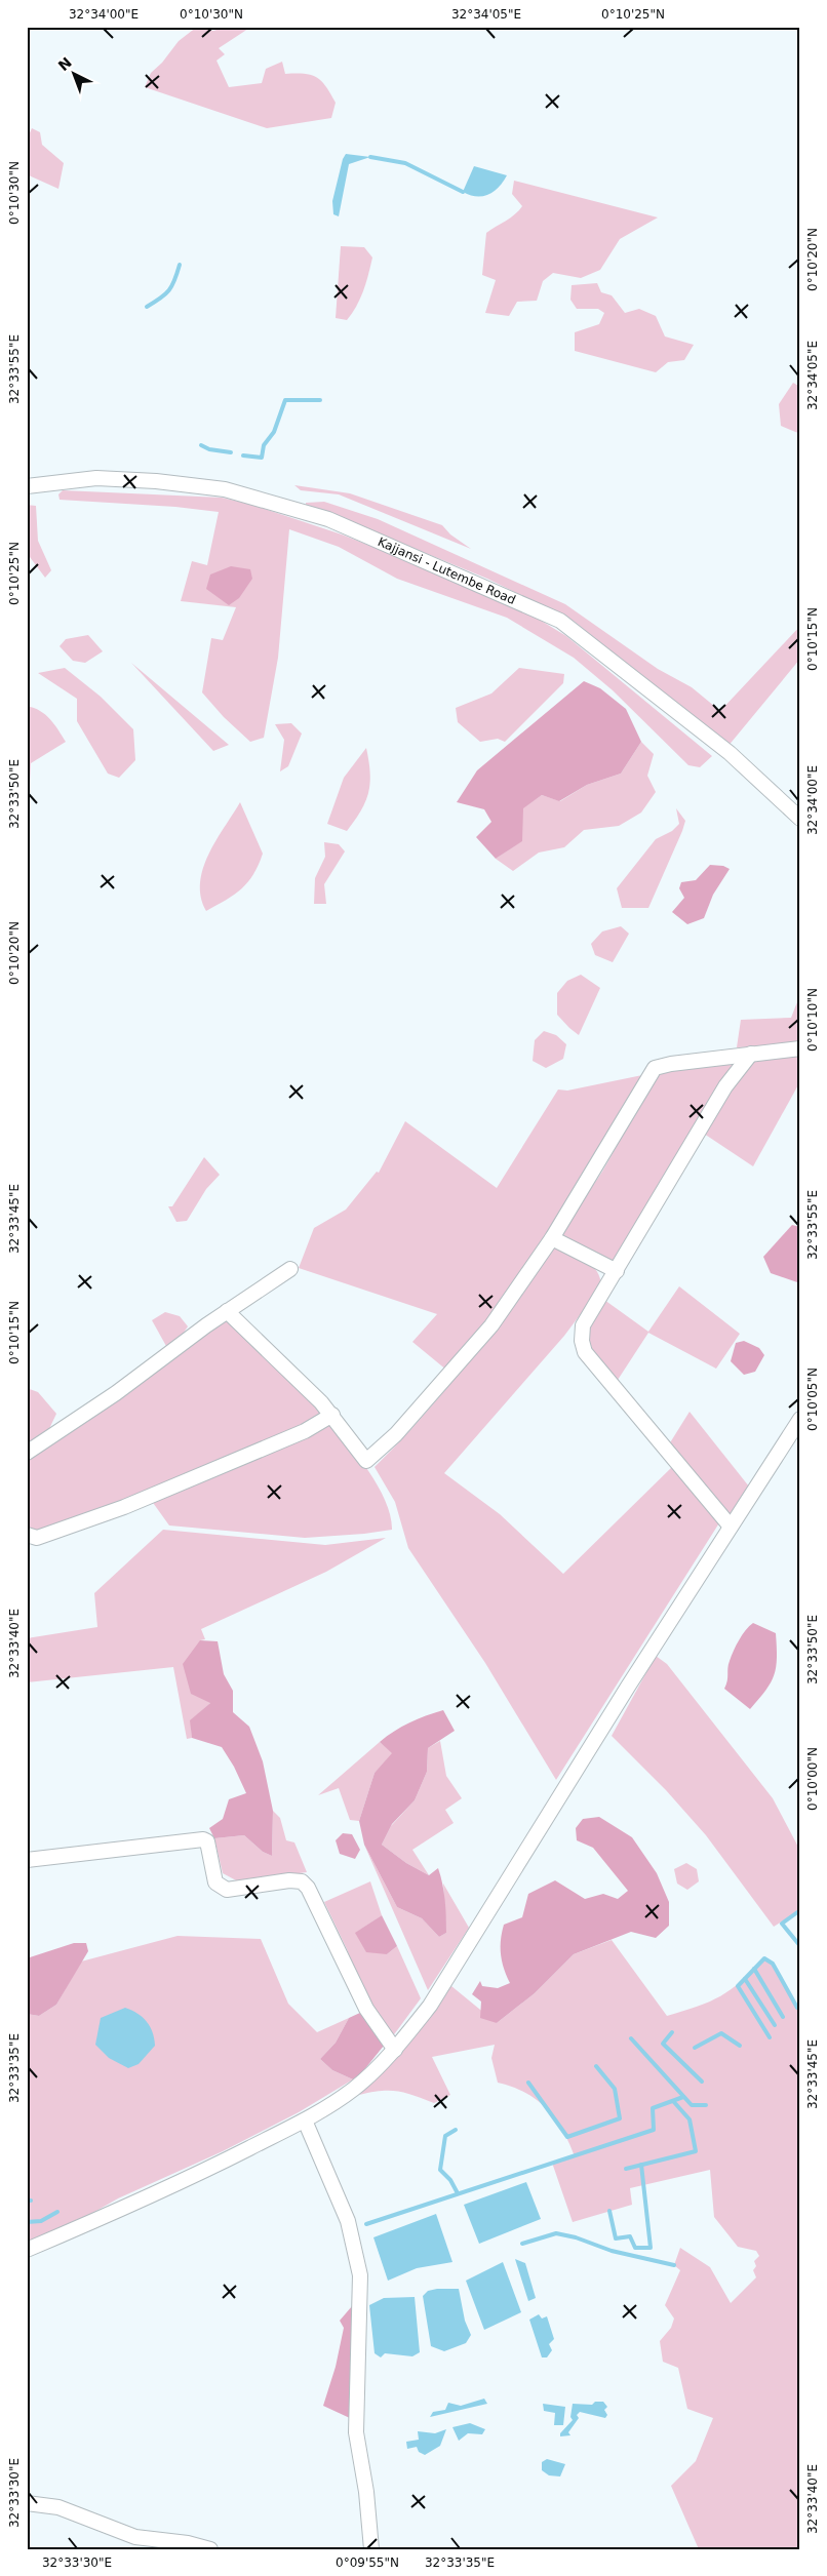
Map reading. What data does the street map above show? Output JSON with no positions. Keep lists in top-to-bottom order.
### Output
{
  "streets": {
    "street": ["Kajjansi - Lutembe Road"]
  },
  "north": "top left",
  "coordinates": [
    "32°34'00\"E",
    "0°10'30\"N",
    "32°34'05\"E",
    "0°10'25\"N",
    "0°10'20\"N",
    "32°33'55\"E",
    "0°10'15\"N",
    "32°33'50\"E",
    "0°10'10\"N",
    "32°33'45\"E",
    "0°10'05\"N",
    "32°33'40\"E",
    "0°10'00\"N",
    "32°33'35\"E",
    "32°33'30\"E",
    "0°09'55\"N"
  ]
}
